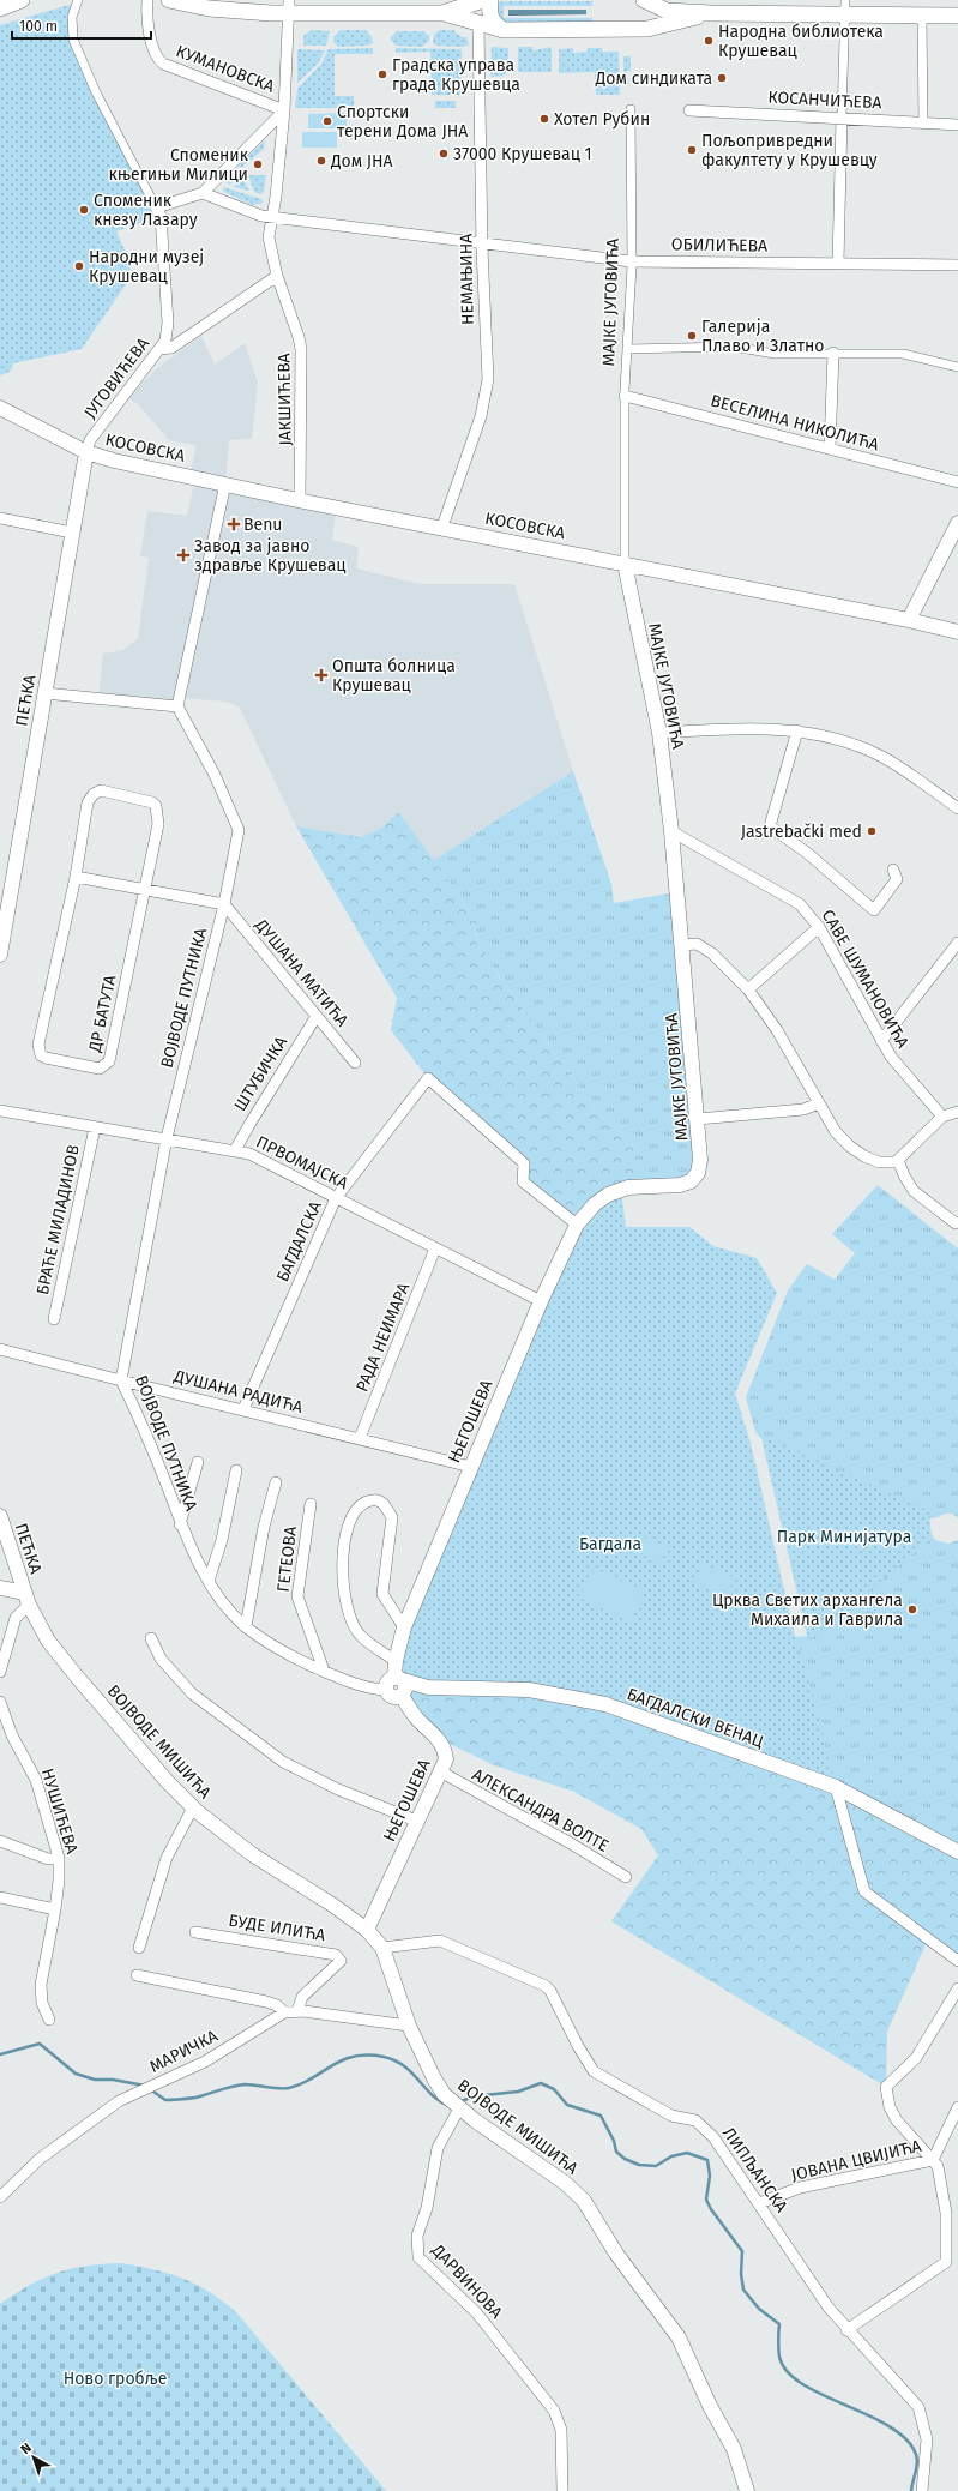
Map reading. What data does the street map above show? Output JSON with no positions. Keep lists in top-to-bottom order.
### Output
{
  "streets": {
    "street": [
      "КУМАНОВСКА",
      "КОСАНЧИЋЕВА",
      "ОБИЛИЋЕВА",
      "НЕМАЊИНА",
      "МАЈКЕ ЈУГОВИЋА",
      "ЈУГОВИЋЕВА",
      "ЈАКШИЋЕВА",
      "ВЕСЕЛИНА НИКОЛИЋА",
      "КОСОВСКА",
      "ПЕЋКА",
      "ДУШАНА МАТИЋА",
      "САВЕ ШУМАНОВИЋА",
      "ВОЈВОДЕ ПУТНИКА",
      "ДР БАТУТА",
      "ШТУБИЧКА",
      "ПРВОМАЈСКА",
      "БРАЋЕ МИЛАДИНОВ",
      "БАГДАЛСКА",
      "РАДА НЕИМАРА",
      "ДУШАНА РАДИЋА",
      "ЊЕГОШЕВА",
      "ГЕТЕОВА",
      "БАГДАЛСКИ ВЕНАЦ",
      "ВОЈВОДЕ МИШИЋА",
      "АЛЕКСАНДРА ВОЛТЕ",
      "НУШИЋЕВА",
      "БУДЕ ИЛИЋА",
      "МАРИЧКА",
      "ЈОВАНА ЦВИЈИЋА",
      "ЛИПЉАНСКА",
      "ДАРВИНОВА"
    ]
  },
  "crossings": [
    ["КУМАНОВСКА", "ЈАКШИЋЕВА"],
    ["ОБИЛИЋЕВА", "НЕМАЊИНА"],
    ["ОБИЛИЋЕВА", "МАЈКЕ ЈУГОВИЋА"],
    ["ОБИЛИЋЕВА", "ЈАКШИЋЕВА"],
    ["НЕМАЊИНА", "КОСОВСКА"],
    ["МАЈКЕ ЈУГОВИЋА", "ВЕСЕЛИНА НИКОЛИЋА"],
    ["МАЈКЕ ЈУГОВИЋА", "КОСОВСКА"],
    ["МАЈКЕ ЈУГОВИЋА", "САВЕ ШУМАНОВИЋА"],
    ["МАЈКЕ ЈУГОВИЋА", "ЊЕГОШЕВА"],
    ["ЈУГОВИЋЕВА", "КОСОВСКА"],
    ["ЈУГОВИЋЕВА", "ПЕЋКА"],
    ["ЈАКШИЋЕВА", "КОСОВСКА"],
    ["КОСОВСКА", "ПЕЋКА"],
    ["ПЕЋКА", "ВОЈВОДЕ МИШИЋА"],
    ["ДУШАНА МАТИЋА", "ВОЈВОДЕ ПУТНИКА"],
    ["ДУШАНА МАТИЋА", "ШТУБИЧКА"],
    ["ВОЈВОДЕ ПУТНИКА", "ПРВОМАЈСКА"],
    ["ВОЈВОДЕ ПУТНИКА", "ДУШАНА РАДИЋА"],
    ["ВОЈВОДЕ ПУТНИКА", "ЊЕГОШЕВА"],
    ["ВОЈВОДЕ ПУТНИКА", "ГЕТЕОВА"],
    ["ВОЈВОДЕ ПУТНИКА", "БАГДАЛСКИ ВЕНАЦ"],
    ["ШТУБИЧКА", "ПРВОМАЈСКА"],
    ["ПРВОМАЈСКА", "БРАЋЕ МИЛАДИНОВ"],
    ["ПРВОМАЈСКА", "БАГДАЛСКА"],
    ["ПРВОМАЈСКА", "РАДА НЕИМАРА"],
    ["ПРВОМАЈСКА", "ЊЕГОШЕВА"],
    ["БАГДАЛСКА", "ДУШАНА РАДИЋА"],
    ["БАГДАЛСКА", "ЊЕГОШЕВА"],
    ["РАДА НЕИМАРА", "ДУШАНА РАДИЋА"],
    ["ДУШАНА РАДИЋА", "ЊЕГОШЕВА"],
    ["ЊЕГОШЕВА", "БАГДАЛСКИ ВЕНАЦ"],
    ["ЊЕГОШЕВА", "ВОЈВОДЕ МИШИЋА"],
    ["ЊЕГОШЕВА", "АЛЕКСАНДРА ВОЛТЕ"],
    ["ВОЈВОДЕ МИШИЋА", "МАРИЧКА"],
    ["ВОЈВОДЕ МИШИЋА", "ЛИПЉАНСКА"],
    ["ВОЈВОДЕ МИШИЋА", "ДАРВИНОВА"],
    ["БУДЕ ИЛИЋА", "МАРИЧКА"],
    ["ЈОВАНА ЦВИЈИЋА", "ЛИПЉАНСКА"]
  ],
  "parks": ["Парк Минијатура", "Багдала", "Ново гробље"],
  "places": {
    "other": [
      "Народна библиотека Крушевац",
      "Градска управа града Крушевца",
      "Дом синдиката",
      "Хотел Рубин",
      "Спортски терени Дома ЈНА",
      "Пољопривредни факултету у Крушевцу",
      "37000 Крушевац 1",
      "Дом ЈНА",
      "Споменик књегињи Милици",
      "Споменик кнезу Лазару",
      "Народни музеј Крушевац",
      "Галерија Плаво и Златно",
      "Jastrebački med",
      "Црква Светих архангела Михаила и Гаврила"
    ],
    "health": ["Benu", "Завод за јавно здравље Крушевац", "Општа болница Крушевац"]
  },
  "scale_bar": "100 m",
  "north": "top left"
}
